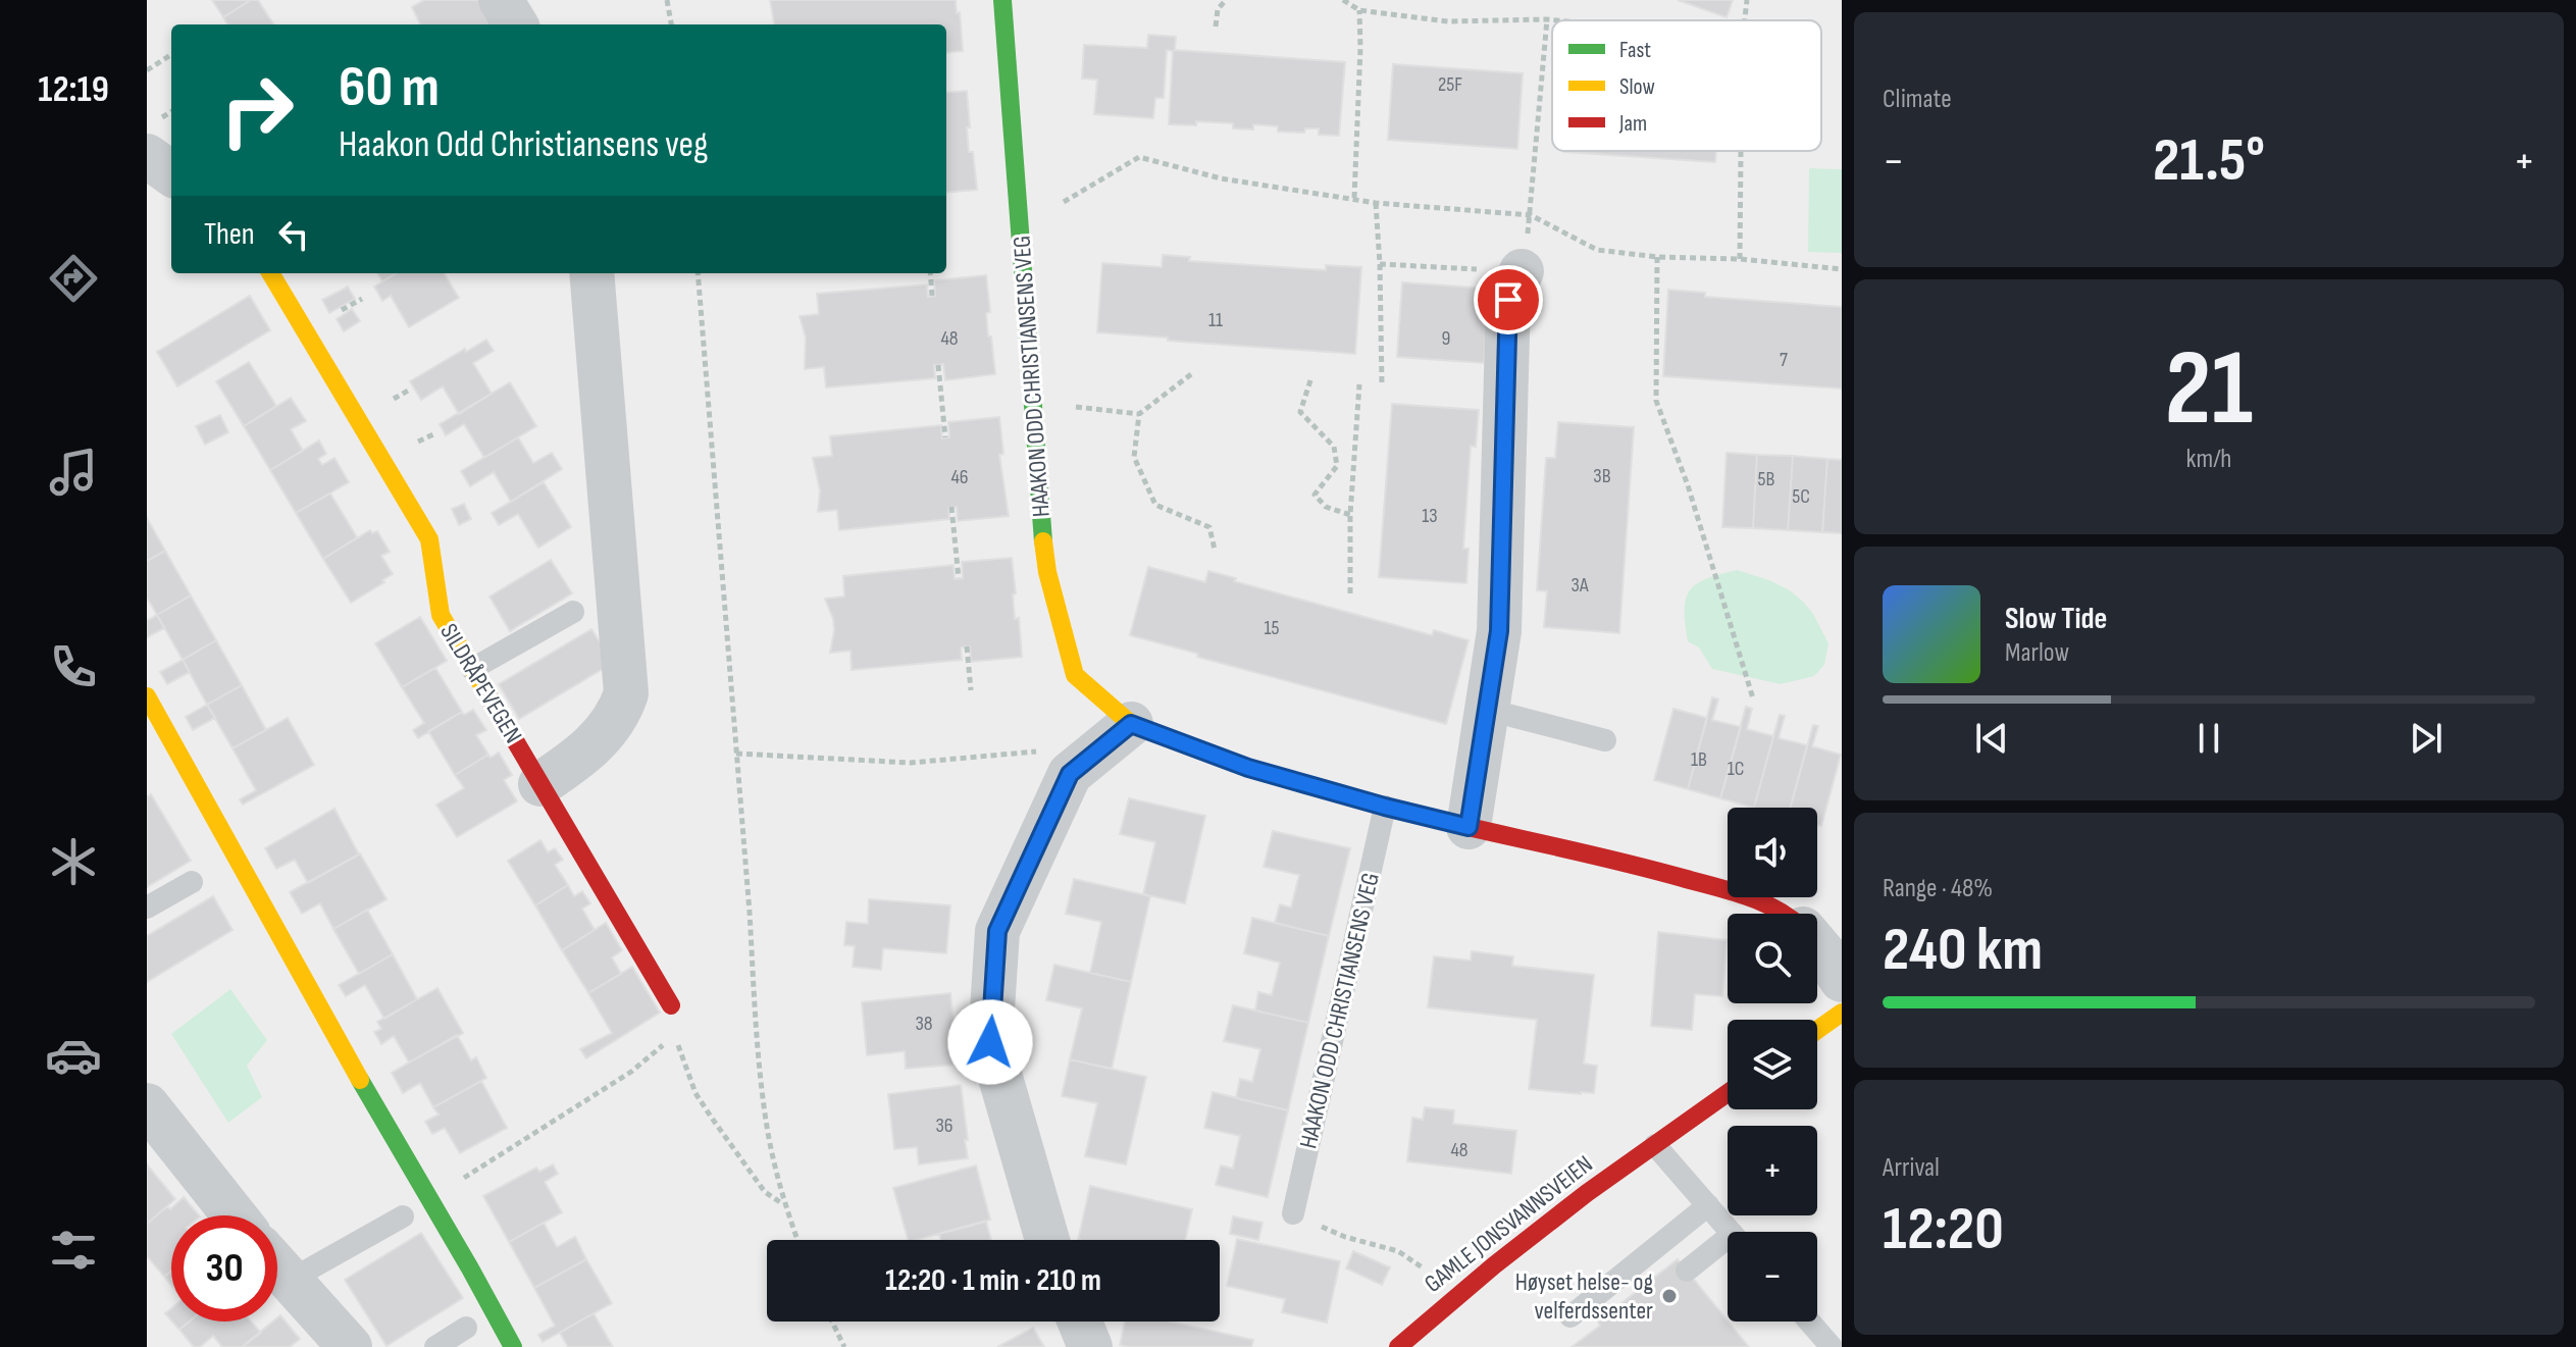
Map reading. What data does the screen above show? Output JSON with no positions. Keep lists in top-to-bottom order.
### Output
{
  "streets": {
    "street": ["HAAKON ODD CHRISTIANSENS VEG", "SILDRÅPEVEGEN", "GAMLE JONSVANNSVEIEN"]
  },
  "places": ["Høyset helse- og velferdssenter"],
  "house_numbers": [
    "25F",
    "11",
    "48",
    "9",
    "7",
    "3B",
    "46",
    "5B",
    "5C",
    "13",
    "3A",
    "15",
    "1B",
    "1C",
    "38",
    "36",
    "48"
  ],
  "legend": ["Fast", "Slow", "Jam"],
  "page": {
    "tabs": "12:19",
    "tile": [
      "Climate",
      ["21", "km/h"],
      ["Range · 48%", "240 km"],
      ["Arrival", "12:20"]
    ],
    "turn": ["60 m", "Haakon Odd Christiansens veg"],
    "heat": ["−", "21.5°", "+"],
    "then": "Then",
    "song": ["Slow Tide", "Marlow"],
    "map_buttons": ["+", "−"],
    "limit": "30",
    "trip": "12:20 · 1 min · 210 m"
  }
}
